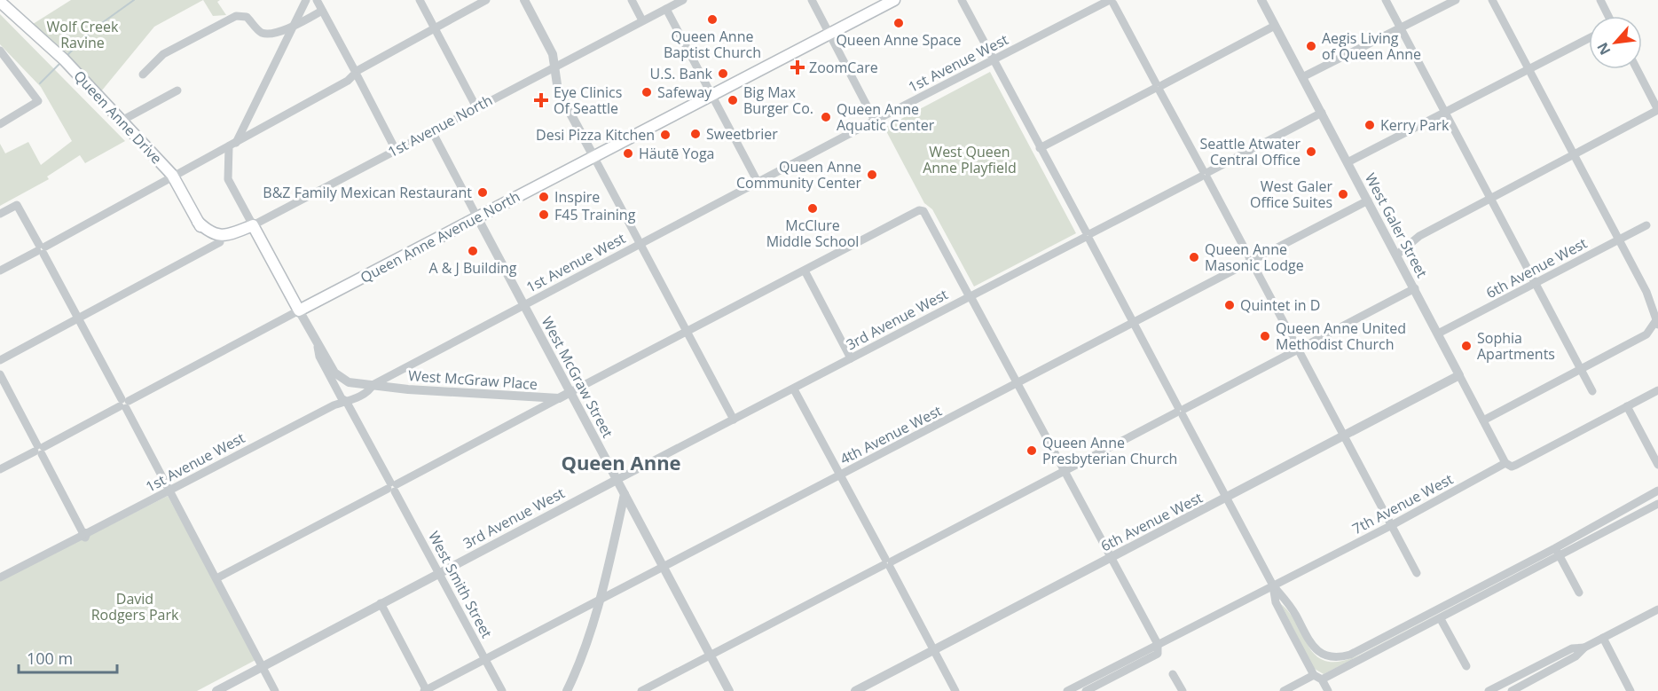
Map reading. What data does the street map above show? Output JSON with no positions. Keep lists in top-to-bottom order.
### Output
{
  "streets": {
    "main road": ["Queen Anne Drive", "1st Avenue North", "Queen Anne Avenue North"],
    "street": [
      "1st Avenue West",
      "West Galer Street",
      "6th Avenue West",
      "3rd Avenue West",
      "West McGraw Street",
      "West McGraw Place",
      "4th Avenue West",
      "7th Avenue West",
      "West Smith Street"
    ]
  },
  "crossings": [
    ["1st Avenue West", "West McGraw Street"],
    ["1st Avenue West", "West McGraw Place"],
    ["1st Avenue West", "West Smith Street"],
    ["Queen Anne Drive", "1st Avenue North"],
    ["West Galer Street", "6th Avenue West"],
    ["West Galer Street", "3rd Avenue West"],
    ["West Galer Street", "4th Avenue West"],
    ["West Galer Street", "7th Avenue West"],
    ["Queen Anne Avenue North", "West McGraw Street"],
    ["Queen Anne Avenue North", "West Smith Street"],
    ["3rd Avenue West", "West McGraw Street"],
    ["3rd Avenue West", "West Smith Street"],
    ["West McGraw Street", "4th Avenue West"],
    ["West McGraw Place", "West Smith Street"],
    ["4th Avenue West", "West Smith Street"]
  ],
  "districts": ["Queen Anne"],
  "parks": ["Wolf Creek Ravine", "West Queen Anne Playfield", "David Rodgers Park"],
  "places": {
    "other": [
      "Queen Anne Baptist Church",
      "Queen Anne Space",
      "Aegis Living of Queen Anne",
      "U.S. Bank",
      "Safeway",
      "Big Max Burger Co.",
      "Queen Anne Aquatic Center",
      "Kerry Park",
      "Sweetbrier",
      "Desi Pizza Kitchen",
      "Seattle Atwater Central Office",
      "Häutē Yoga",
      "Queen Anne Community Center",
      "B&Z Family Mexican Restaurant",
      "West Galer Office Suites",
      "Inspire",
      "McClure Middle School",
      "F45 Training",
      "A & J Building",
      "Queen Anne Masonic Lodge",
      "Quintet in D",
      "Queen Anne United Methodist Church",
      "Sophia Apartments",
      "Queen Anne Presbyterian Church"
    ],
    "health": ["ZoomCare", "Eye Clinics Of Seattle"]
  },
  "scale_bar": "100 m",
  "north": "bottom left"
}
